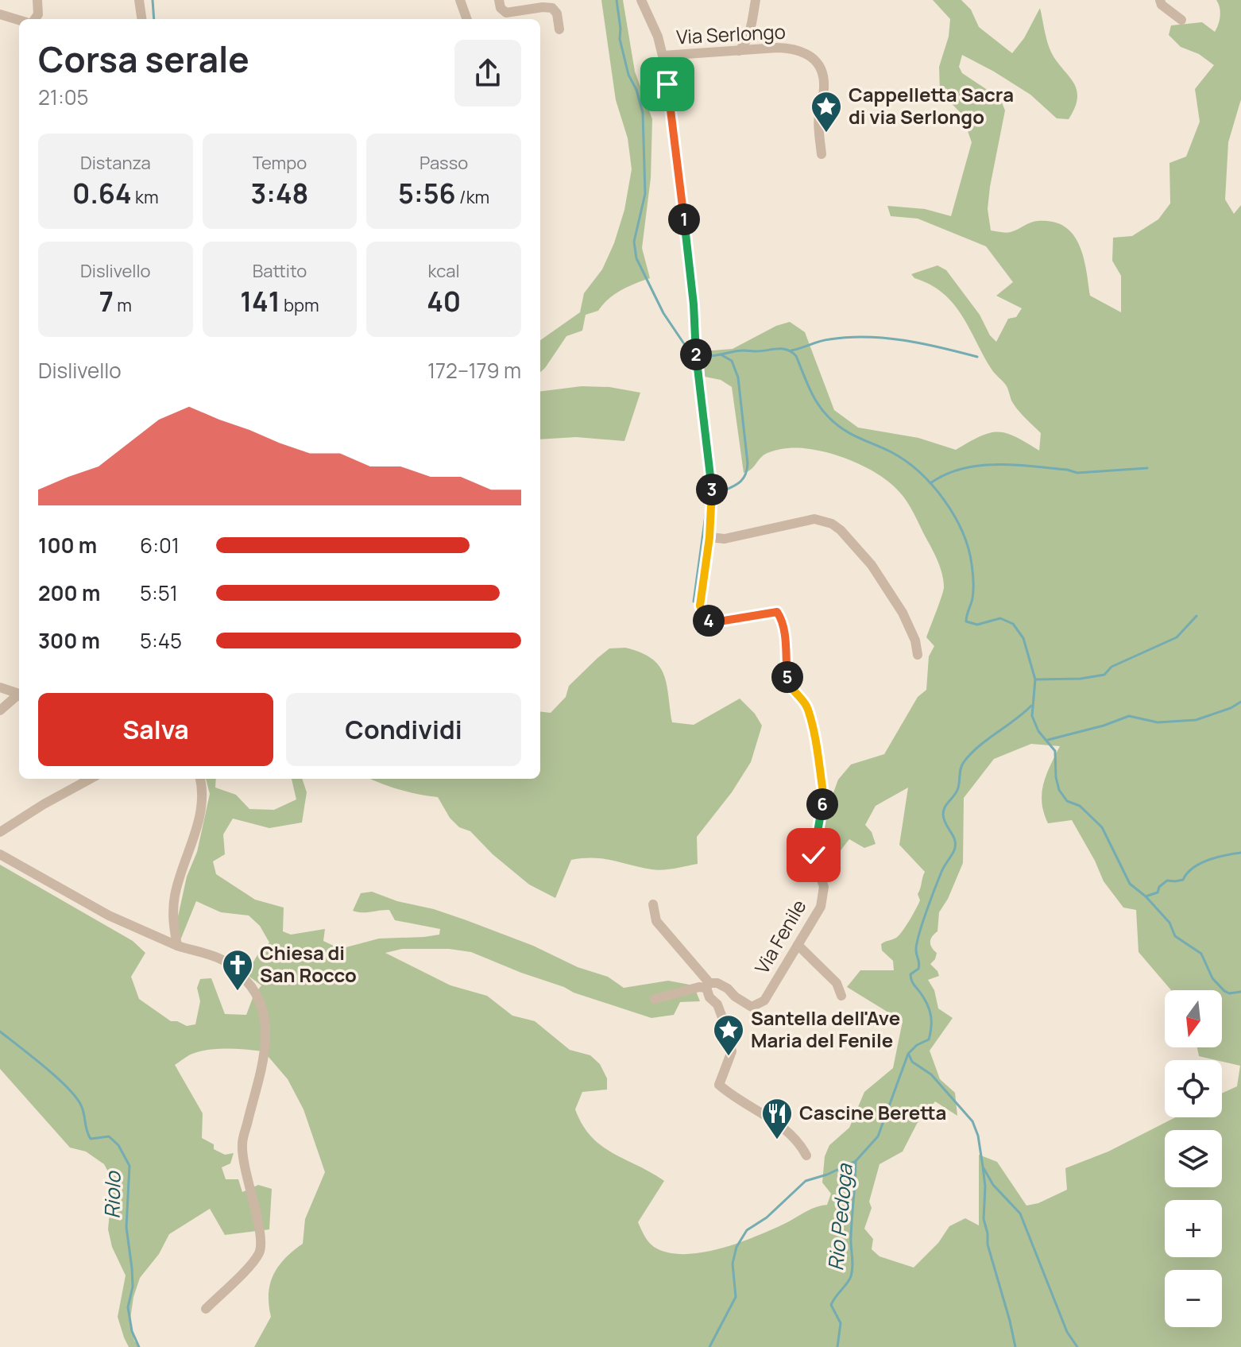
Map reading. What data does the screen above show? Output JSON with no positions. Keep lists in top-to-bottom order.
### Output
{
  "streets": {
    "street": ["Via Serlongo", "Via Fenile"]
  },
  "water": ["Riolo", "Rio Pedoga"],
  "places": {
    "place": ["Cappelletta Sacra di via Serlongo", "Santella dell'Ave Maria del Fenile"],
    "church": ["Chiesa di San Rocco"],
    "restaurant": ["Cascine Beretta"]
  },
  "north": "bottom",
  "page": {
    "heading": ["Corsa serale", "21:05"],
    "stats": [
      ["Distanza", "0.64 km"],
      ["Tempo", "3:48"],
      ["Passo", "5:56 /km"],
      ["Dislivello", "7 m"],
      ["Battito", "141 bpm"],
      ["kcal", "40"]
    ],
    "pins": [
      "1",
      "2",
      "3",
      "4",
      "5",
      "6"
    ],
    "chart": ["Dislivello", "172–179 m"],
    "list": [
      {
        "name": "100 m",
        "note": "6:01"
      },
      {
        "name": "200 m",
        "note": "5:51"
      },
      {
        "name": "300 m",
        "note": "5:45"
      }
    ],
    "buttons": ["Salva", "Condividi"],
    "map_buttons": ["+", "−"]
  }
}
